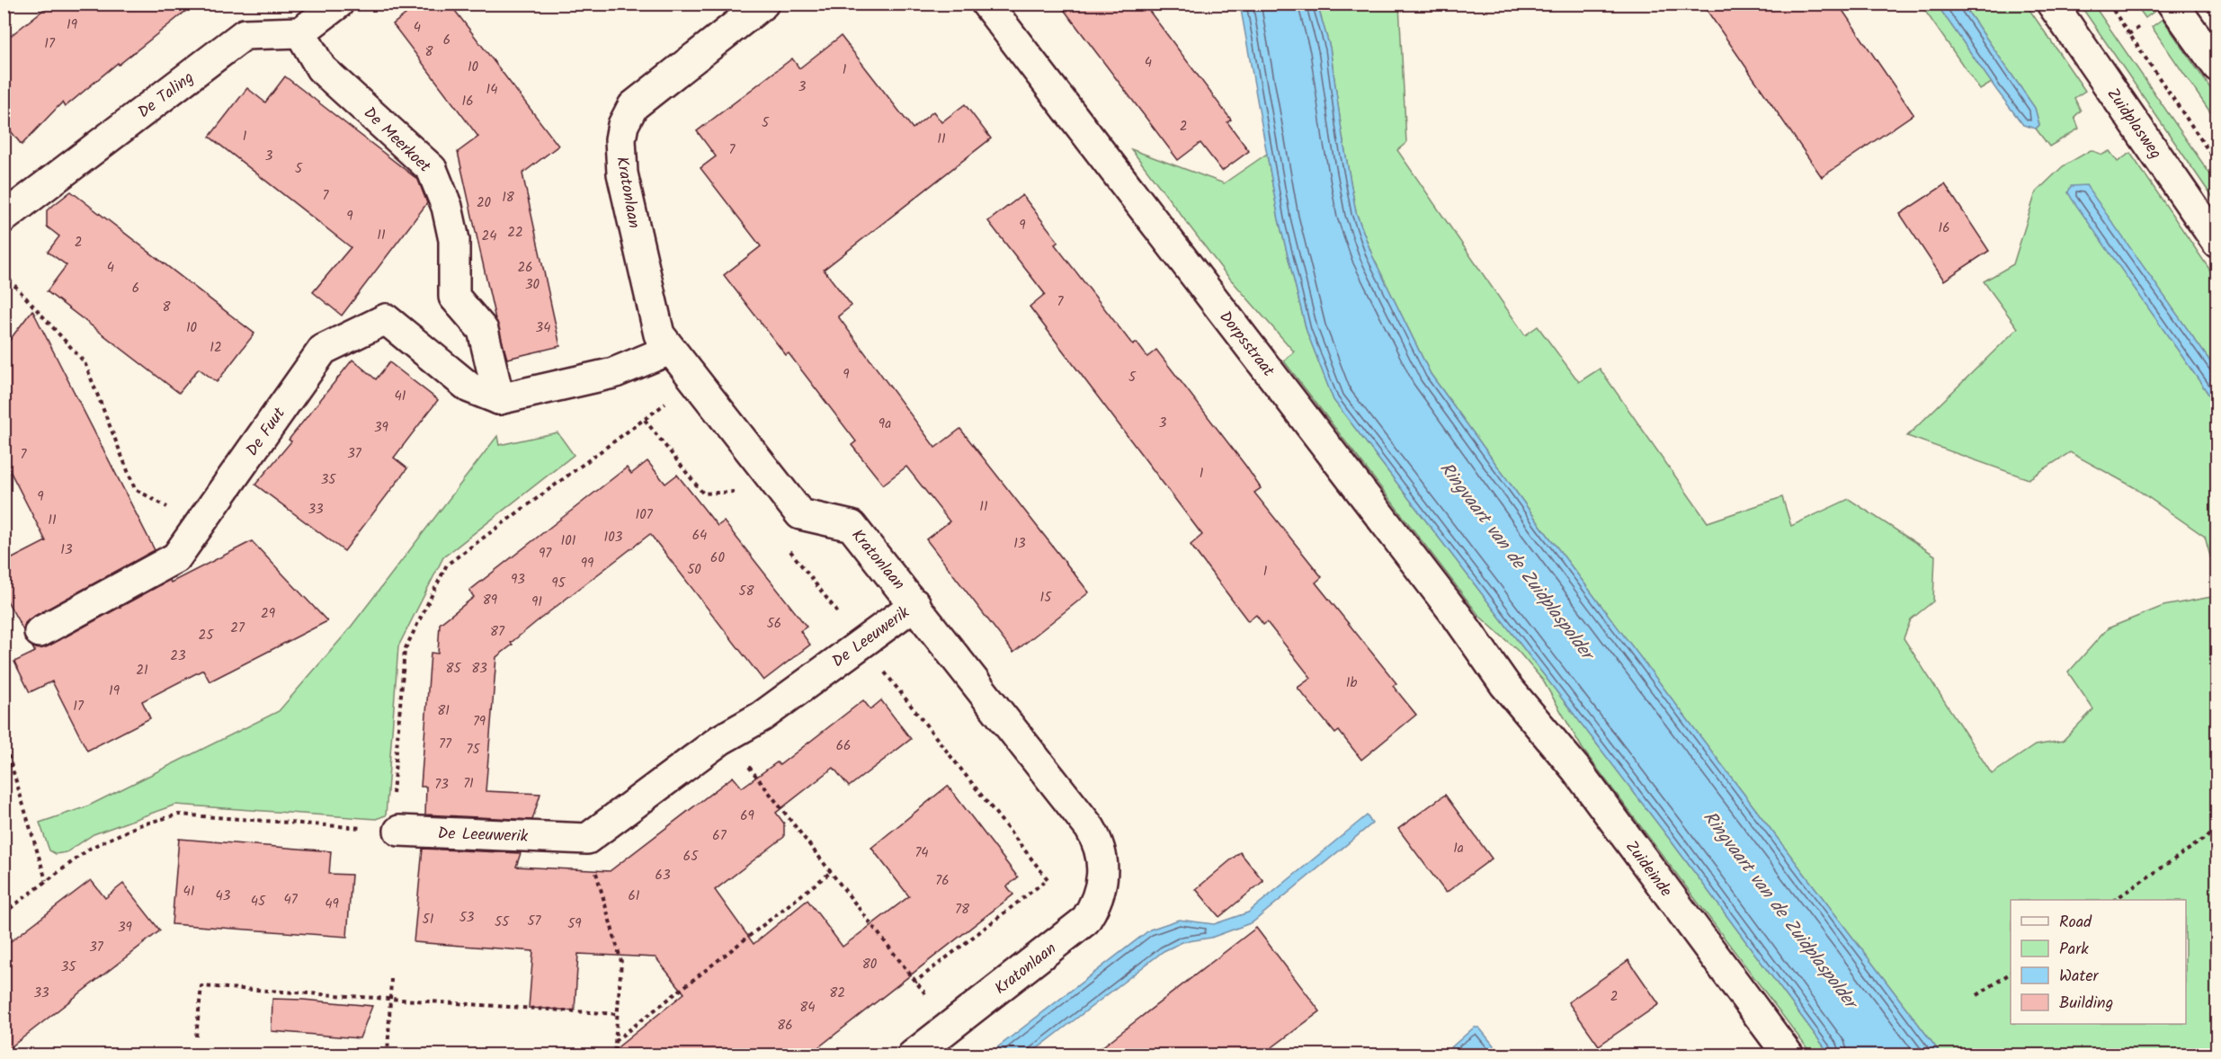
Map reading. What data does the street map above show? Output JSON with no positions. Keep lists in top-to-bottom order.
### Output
{
  "streets": {
    "street": [
      "De Taling",
      "Zuidplasweg",
      "De Meerkoet",
      "Kratonlaan",
      "Dorpsstraat",
      "De Fuut",
      "De Leeuwerik",
      "Zuideinde"
    ]
  },
  "crossings": [
    ["De Taling", "De Meerkoet"],
    ["De Meerkoet", "De Fuut"],
    ["Kratonlaan", "De Leeuwerik"],
    ["Dorpsstraat", "Zuideinde"]
  ],
  "water": ["Ringvaart van de Zuidplaspolder"],
  "house_numbers": [
    "19",
    "4",
    "6",
    "17",
    "8",
    "4",
    "10",
    "1",
    "3",
    "14",
    "16",
    "5",
    "2",
    "1",
    "11",
    "7",
    "3",
    "5",
    "7",
    "18",
    "20",
    "9",
    "9",
    "16",
    "22",
    "11",
    "24",
    "2",
    "4",
    "26",
    "30",
    "6",
    "7",
    "8",
    "10",
    "34",
    "12",
    "9",
    "5",
    "41",
    "3",
    "9a",
    "39",
    "37",
    "7",
    "1",
    "35",
    "9",
    "11",
    "33",
    "107",
    "11",
    "64",
    "103",
    "101",
    "13",
    "13",
    "97",
    "60",
    "99",
    "50",
    "1",
    "93",
    "95",
    "58",
    "15",
    "89",
    "91",
    "29",
    "56",
    "27",
    "87",
    "25",
    "23",
    "85",
    "83",
    "21",
    "1b",
    "19",
    "17",
    "81",
    "79",
    "77",
    "66",
    "75",
    "71",
    "73",
    "69",
    "67",
    "1a",
    "74",
    "65",
    "63",
    "76",
    "41",
    "43",
    "61",
    "47",
    "45",
    "49",
    "78",
    "53",
    "51",
    "57",
    "55",
    "59",
    "39",
    "37",
    "80",
    "35",
    "33",
    "82",
    "2",
    "84",
    "86"
  ],
  "legend": [
    "Road",
    "Park",
    "Water",
    "Building"
  ]
}
